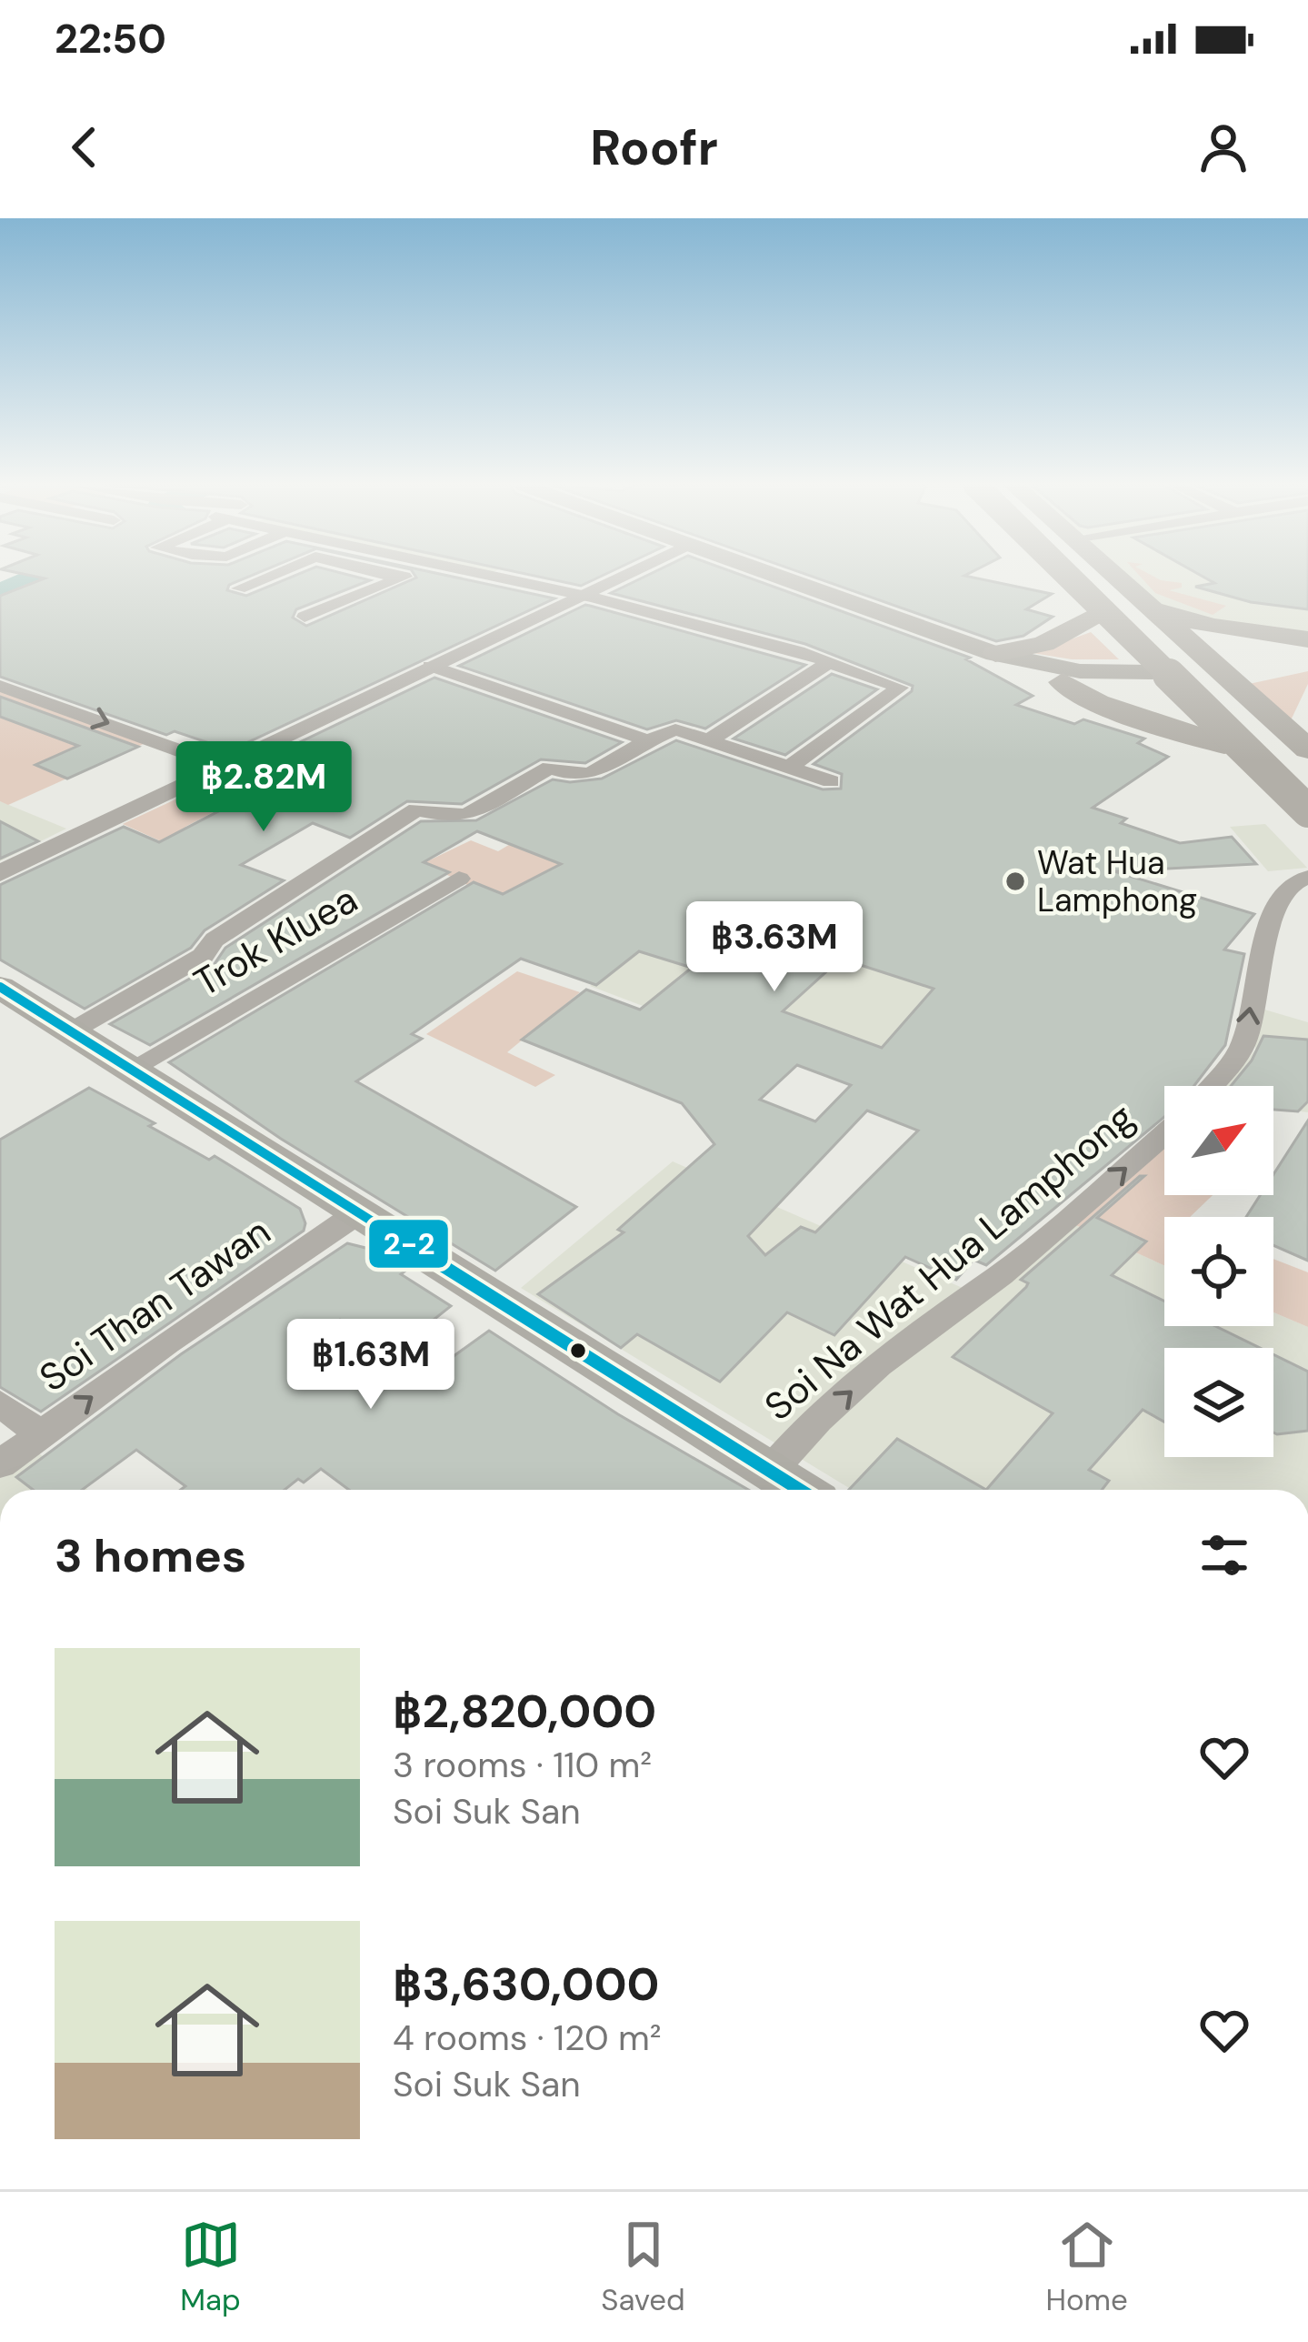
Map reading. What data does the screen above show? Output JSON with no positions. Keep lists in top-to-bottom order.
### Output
{
  "streets": {
    "street": ["Trok Kluea", "Soi Na Wat Hua Lamphong", "Soi Than Tawan"]
  },
  "one_way": ["Soi Na Wat Hua Lamphong", "Soi Than Tawan"],
  "places": ["Wat Hua Lamphong"],
  "lines": ["transit line 2-2"],
  "north": "top right",
  "page": {
    "status": "22:50",
    "header": "Roofr",
    "price": ["฿2.82M", "฿3.63M", "฿1.63M"],
    "heading": "3 homes",
    "list": [
      {
        "name": "฿2,820,000",
        "note": "3 rooms · 110 m² · Soi Suk San"
      },
      {
        "name": "฿3,630,000",
        "note": "4 rooms · 120 m² · Soi Suk San"
      }
    ],
    "tabs": ["Map", "Saved", "Home"]
  }
}
